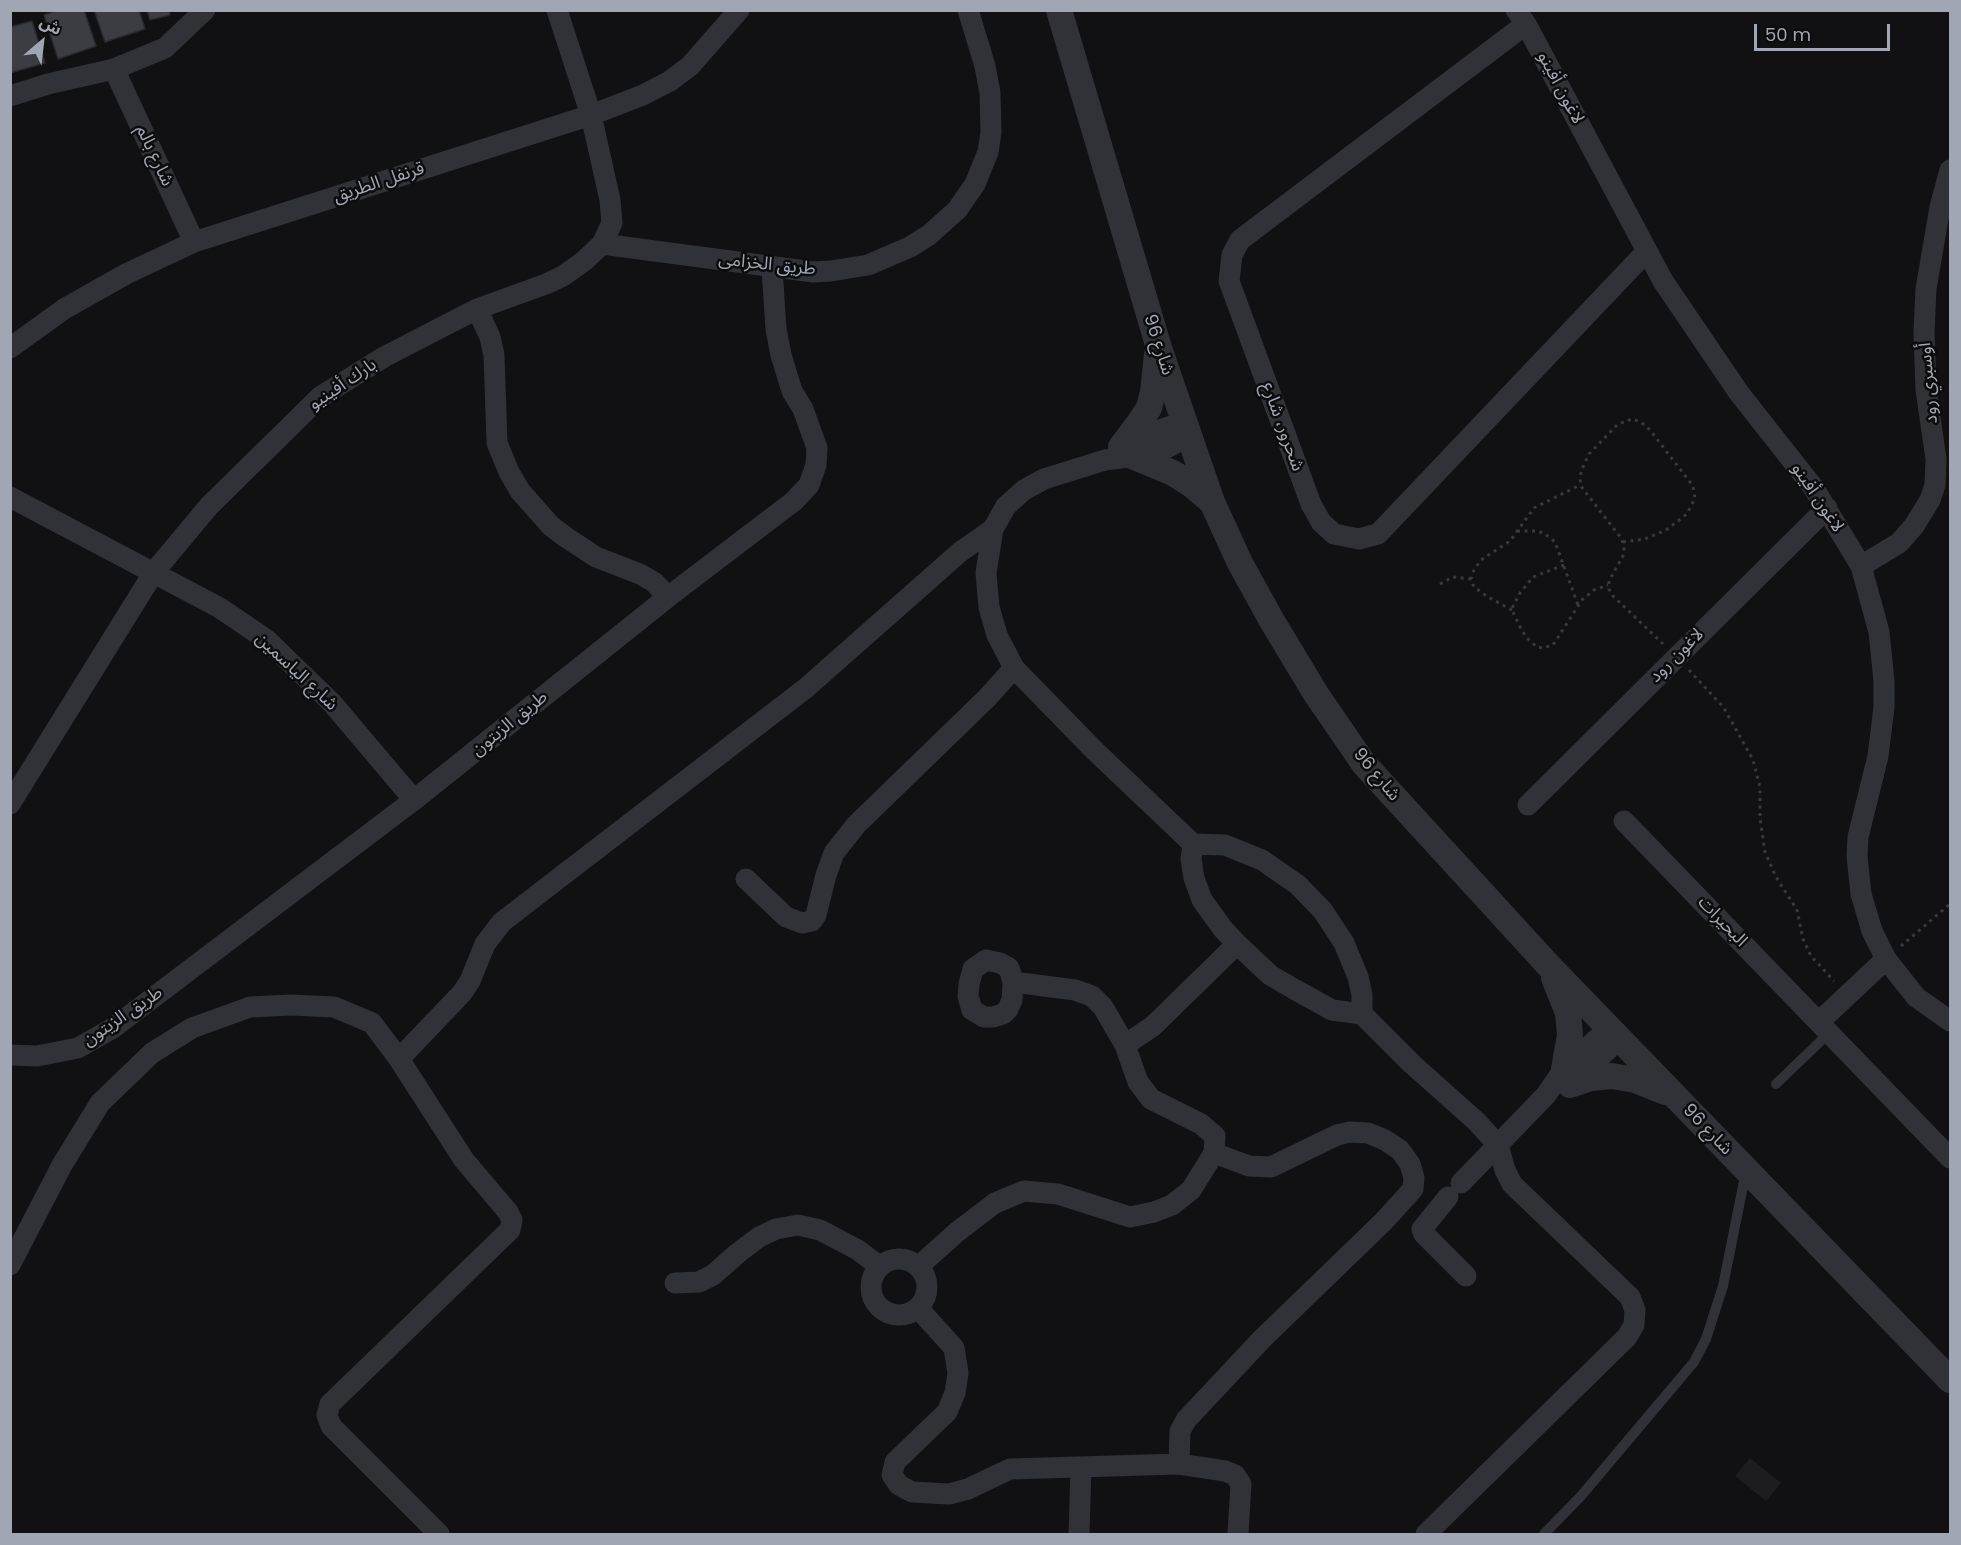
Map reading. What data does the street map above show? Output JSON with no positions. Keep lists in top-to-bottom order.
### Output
{
  "streets": {
    "street": [
      "لاغون أفينو",
      "شارع بالم",
      "قرنفل الطريق",
      "طريق الخزامى",
      "شارع 96",
      "أوسبري رود",
      "بارك أفينيو",
      "شحرور، شارع",
      "لاغون رود",
      "شارع الياسمين",
      "طريق الزيتون",
      "البحيرات"
    ]
  },
  "crossings": [
    ["لاغون أفينو", "أوسبري رود"],
    ["لاغون أفينو", "شحرور، شارع"],
    ["لاغون أفينو", "لاغون رود"],
    ["شارع بالم", "قرنفل الطريق"],
    ["قرنفل الطريق", "بارك أفينيو"],
    ["طريق الخزامى", "بارك أفينيو"],
    ["طريق الخزامى", "طريق الزيتون"],
    ["بارك أفينيو", "شارع الياسمين"],
    ["شارع الياسمين", "طريق الزيتون"]
  ],
  "scale_bar": "50 m",
  "north": "top right"
}
